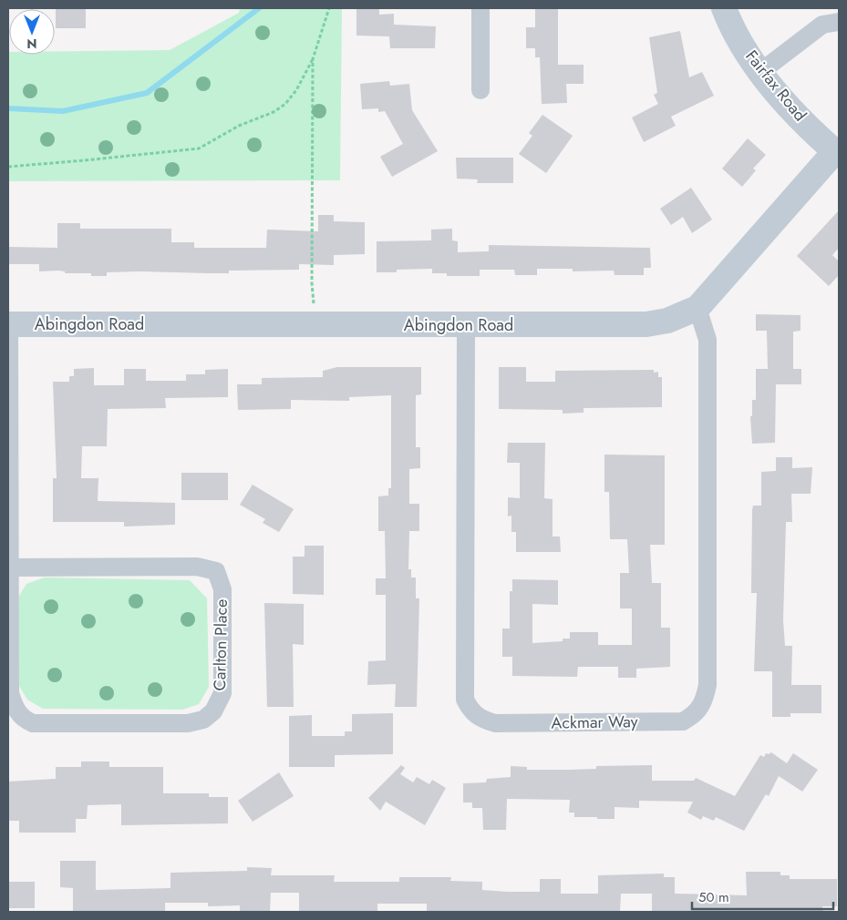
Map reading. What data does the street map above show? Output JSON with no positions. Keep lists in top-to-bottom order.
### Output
{
  "streets": {
    "street": [
      "Fairfax Road",
      "Abingdon Road",
      "Carlton Place",
      "Ackmar Way"
    ]
  },
  "crossings": [
    ["Fairfax Road", "Abingdon Road"],
    ["Abingdon Road", "Carlton Place"],
    ["Abingdon Road", "Ackmar Way"]
  ],
  "scale_bar": "50 m",
  "north": "bottom"
}
